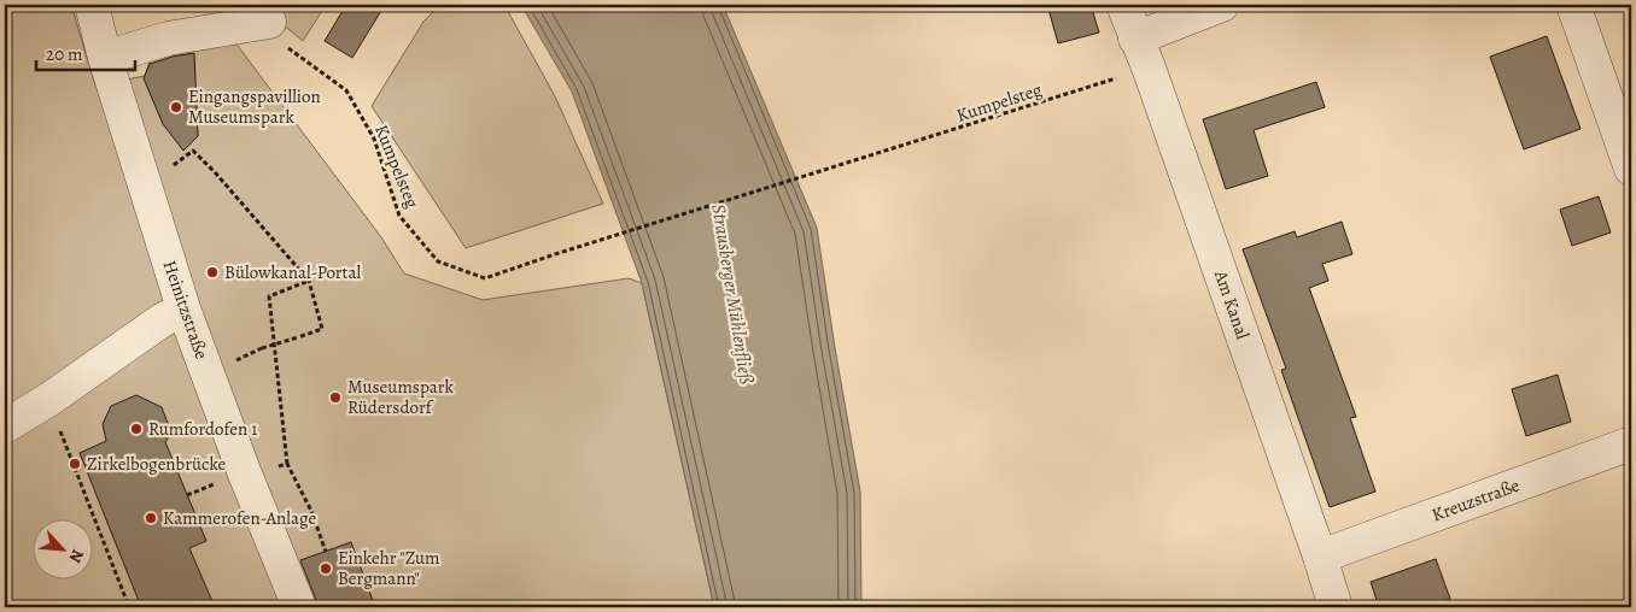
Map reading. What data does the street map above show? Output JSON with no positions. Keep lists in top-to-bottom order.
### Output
{
  "streets": {
    "street": ["Am Kanal", "Heinitzstraße", "Kreuzstraße"],
    "path": ["Kumpelsteg"]
  },
  "crossings": [
    ["Kumpelsteg", "Am Kanal"],
    ["Am Kanal", "Kreuzstraße"]
  ],
  "water": ["Strausberger Mühlenfließ"],
  "places": [
    "Eingangspavillion Museumspark",
    "Bülowkanal-Portal",
    "Museumspark Rüdersdorf",
    "Rumfordofen 1",
    "Zirkelbogenbrücke",
    "Kammerofen-Anlage",
    "Einkehr \"Zum Bergmann\""
  ],
  "scale_bar": "20 m",
  "north": "bottom right"
}
